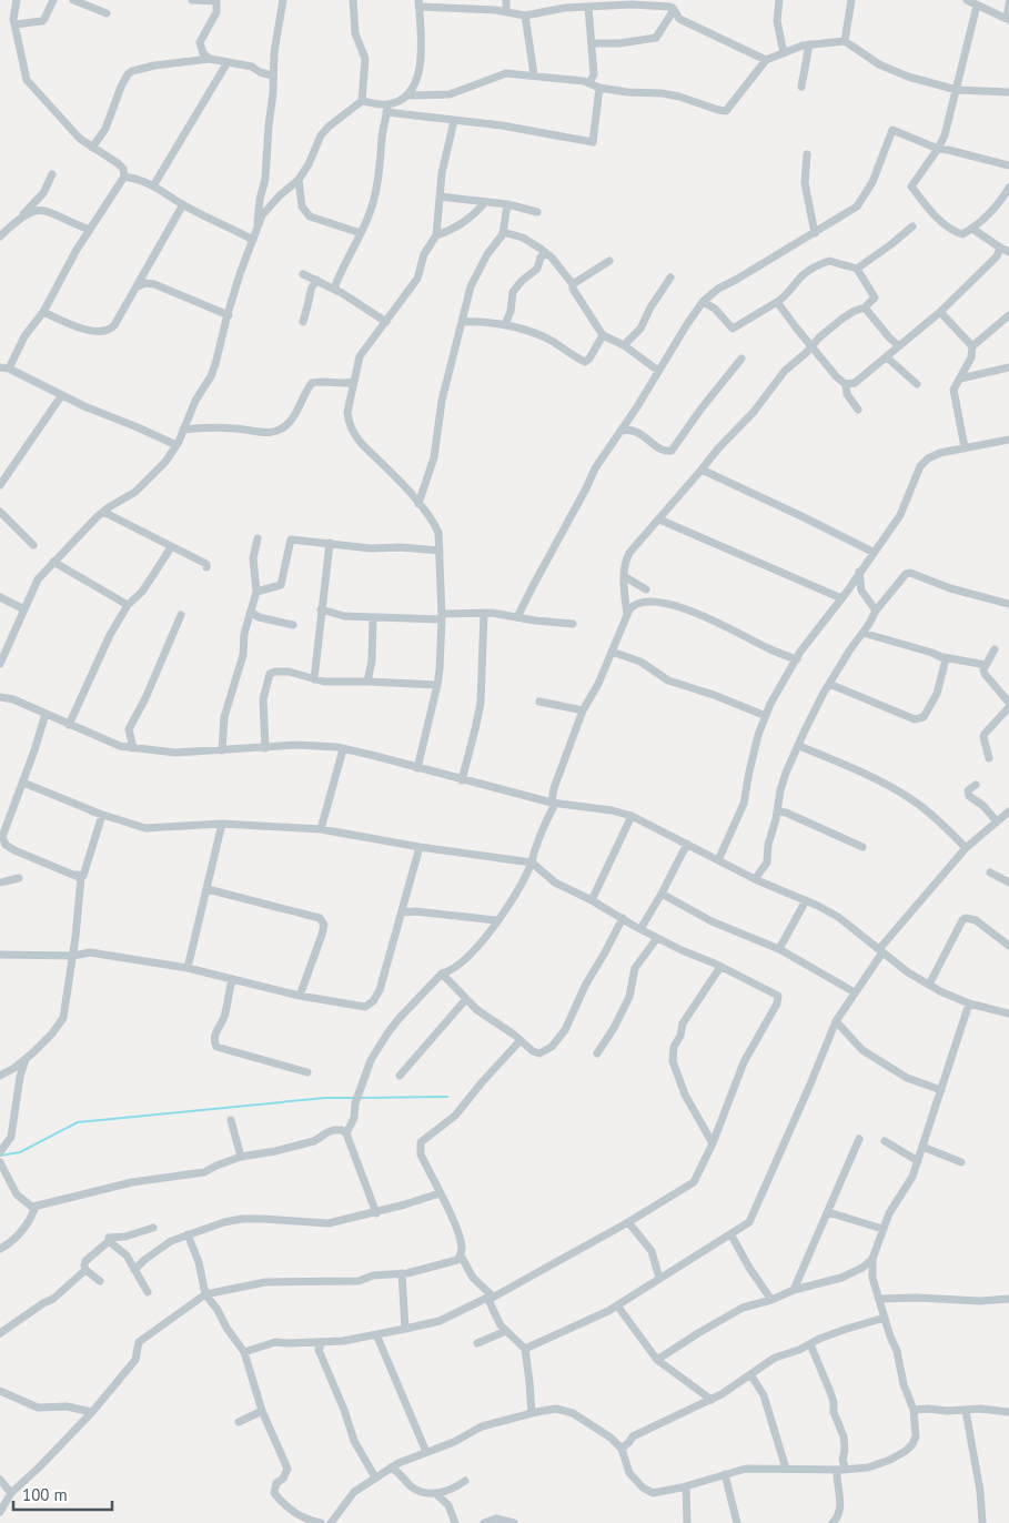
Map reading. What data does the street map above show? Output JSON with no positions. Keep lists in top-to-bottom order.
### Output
{
  "scale_bar": "100 m"
}
